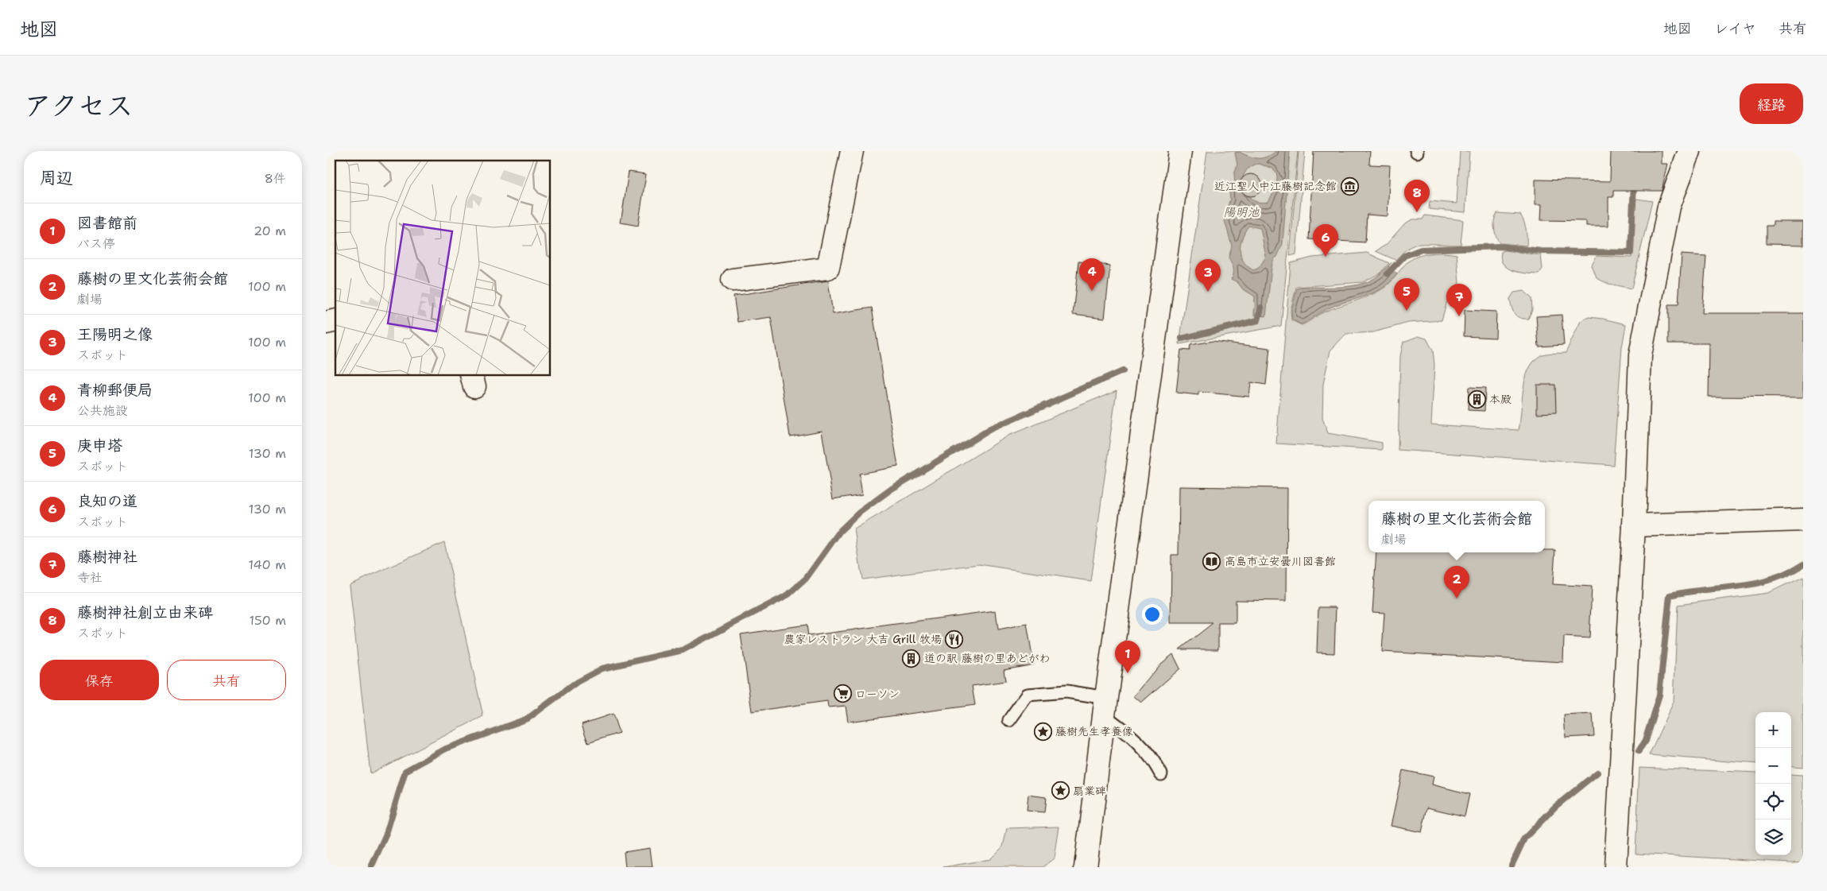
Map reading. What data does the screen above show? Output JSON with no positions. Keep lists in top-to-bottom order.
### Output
{
  "water": ["陽明池"],
  "places": {
    "museum": ["近江聖人中江藤樹記念館"],
    "building": ["本殿", "道の駅 藤樹の里あどがわ"],
    "library": ["高島市立安曇川図書館"],
    "restaurant": ["農家レストラン 大吉 Grill 牧場"],
    "supermarket": ["ローソン"],
    "place": ["藤樹先生孝養像", "扇業碑"]
  },
  "page": {
    "header": "地図",
    "nav": ["地図", "レイヤ", "共有"],
    "title": "アクセス",
    "buttons": [
      "経路",
      ["保存", "共有"]
    ],
    "heading": ["周辺", "8件"],
    "pins": [
      "8",
      "6",
      "4",
      "3",
      "5",
      "7",
      "2",
      "1"
    ],
    "list": [
      {
        "mark": "1",
        "name": "図書館前",
        "note": "バス停",
        "value": "20 m"
      },
      {
        "mark": "2",
        "name": "藤樹の里文化芸術会館",
        "note": "劇場",
        "value": "100 m"
      },
      {
        "mark": "3",
        "name": "王陽明之像",
        "note": "スポット",
        "value": "100 m"
      },
      {
        "mark": "4",
        "name": "青柳郵便局",
        "note": "公共施設",
        "value": "100 m"
      },
      {
        "mark": "5",
        "name": "庚申塔",
        "note": "スポット",
        "value": "130 m"
      },
      {
        "mark": "6",
        "name": "良知の道",
        "note": "スポット",
        "value": "130 m"
      },
      {
        "mark": "7",
        "name": "藤樹神社",
        "note": "寺社",
        "value": "140 m"
      },
      {
        "mark": "8",
        "name": "藤樹神社創立由来碑",
        "note": "スポット",
        "value": "150 m"
      }
    ],
    "popup": ["藤樹の里文化芸術会館", "劇場"],
    "map_buttons": ["+", "−"]
  }
}
